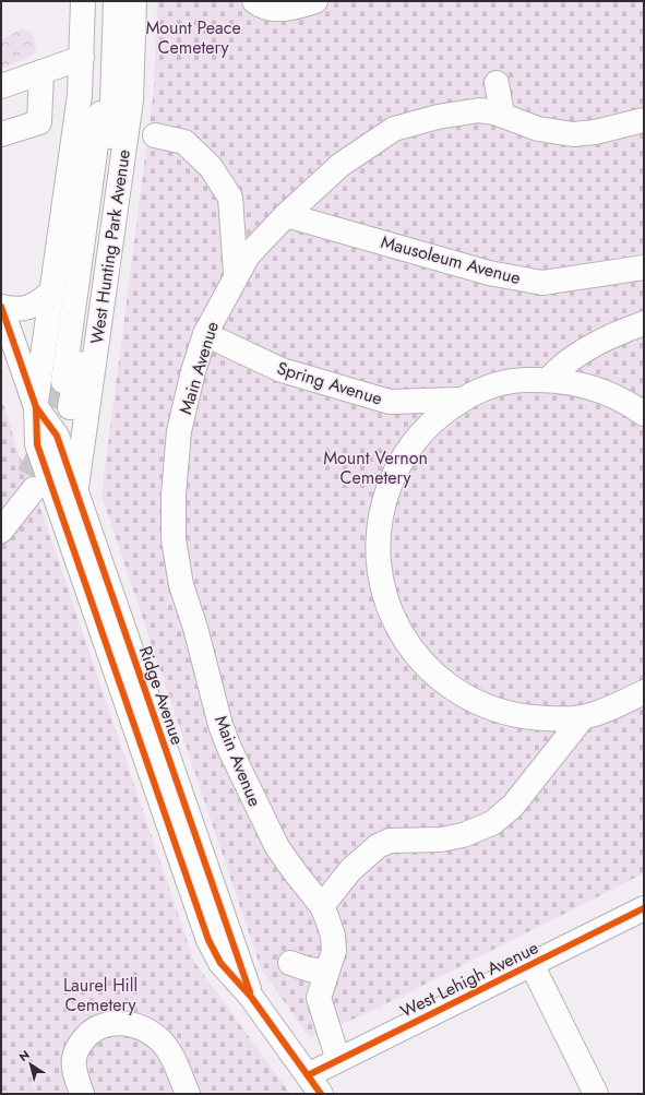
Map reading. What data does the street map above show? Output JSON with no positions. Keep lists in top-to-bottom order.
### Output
{
  "streets": {
    "main road": [
      "West Hunting Park Avenue",
      "Mausoleum Avenue",
      "Main Avenue",
      "Spring Avenue",
      "Ridge Avenue",
      "West Lehigh Avenue"
    ]
  },
  "crossings": [
    ["West Hunting Park Avenue", "Ridge Avenue"],
    ["Mausoleum Avenue", "Main Avenue"],
    ["Main Avenue", "Spring Avenue"],
    ["Main Avenue", "West Lehigh Avenue"],
    ["Ridge Avenue", "West Lehigh Avenue"]
  ],
  "parks": ["Mount Peace Cemetery", "Mount Vernon Cemetery", "Laurel Hill Cemetery"],
  "north": "top left"
}
